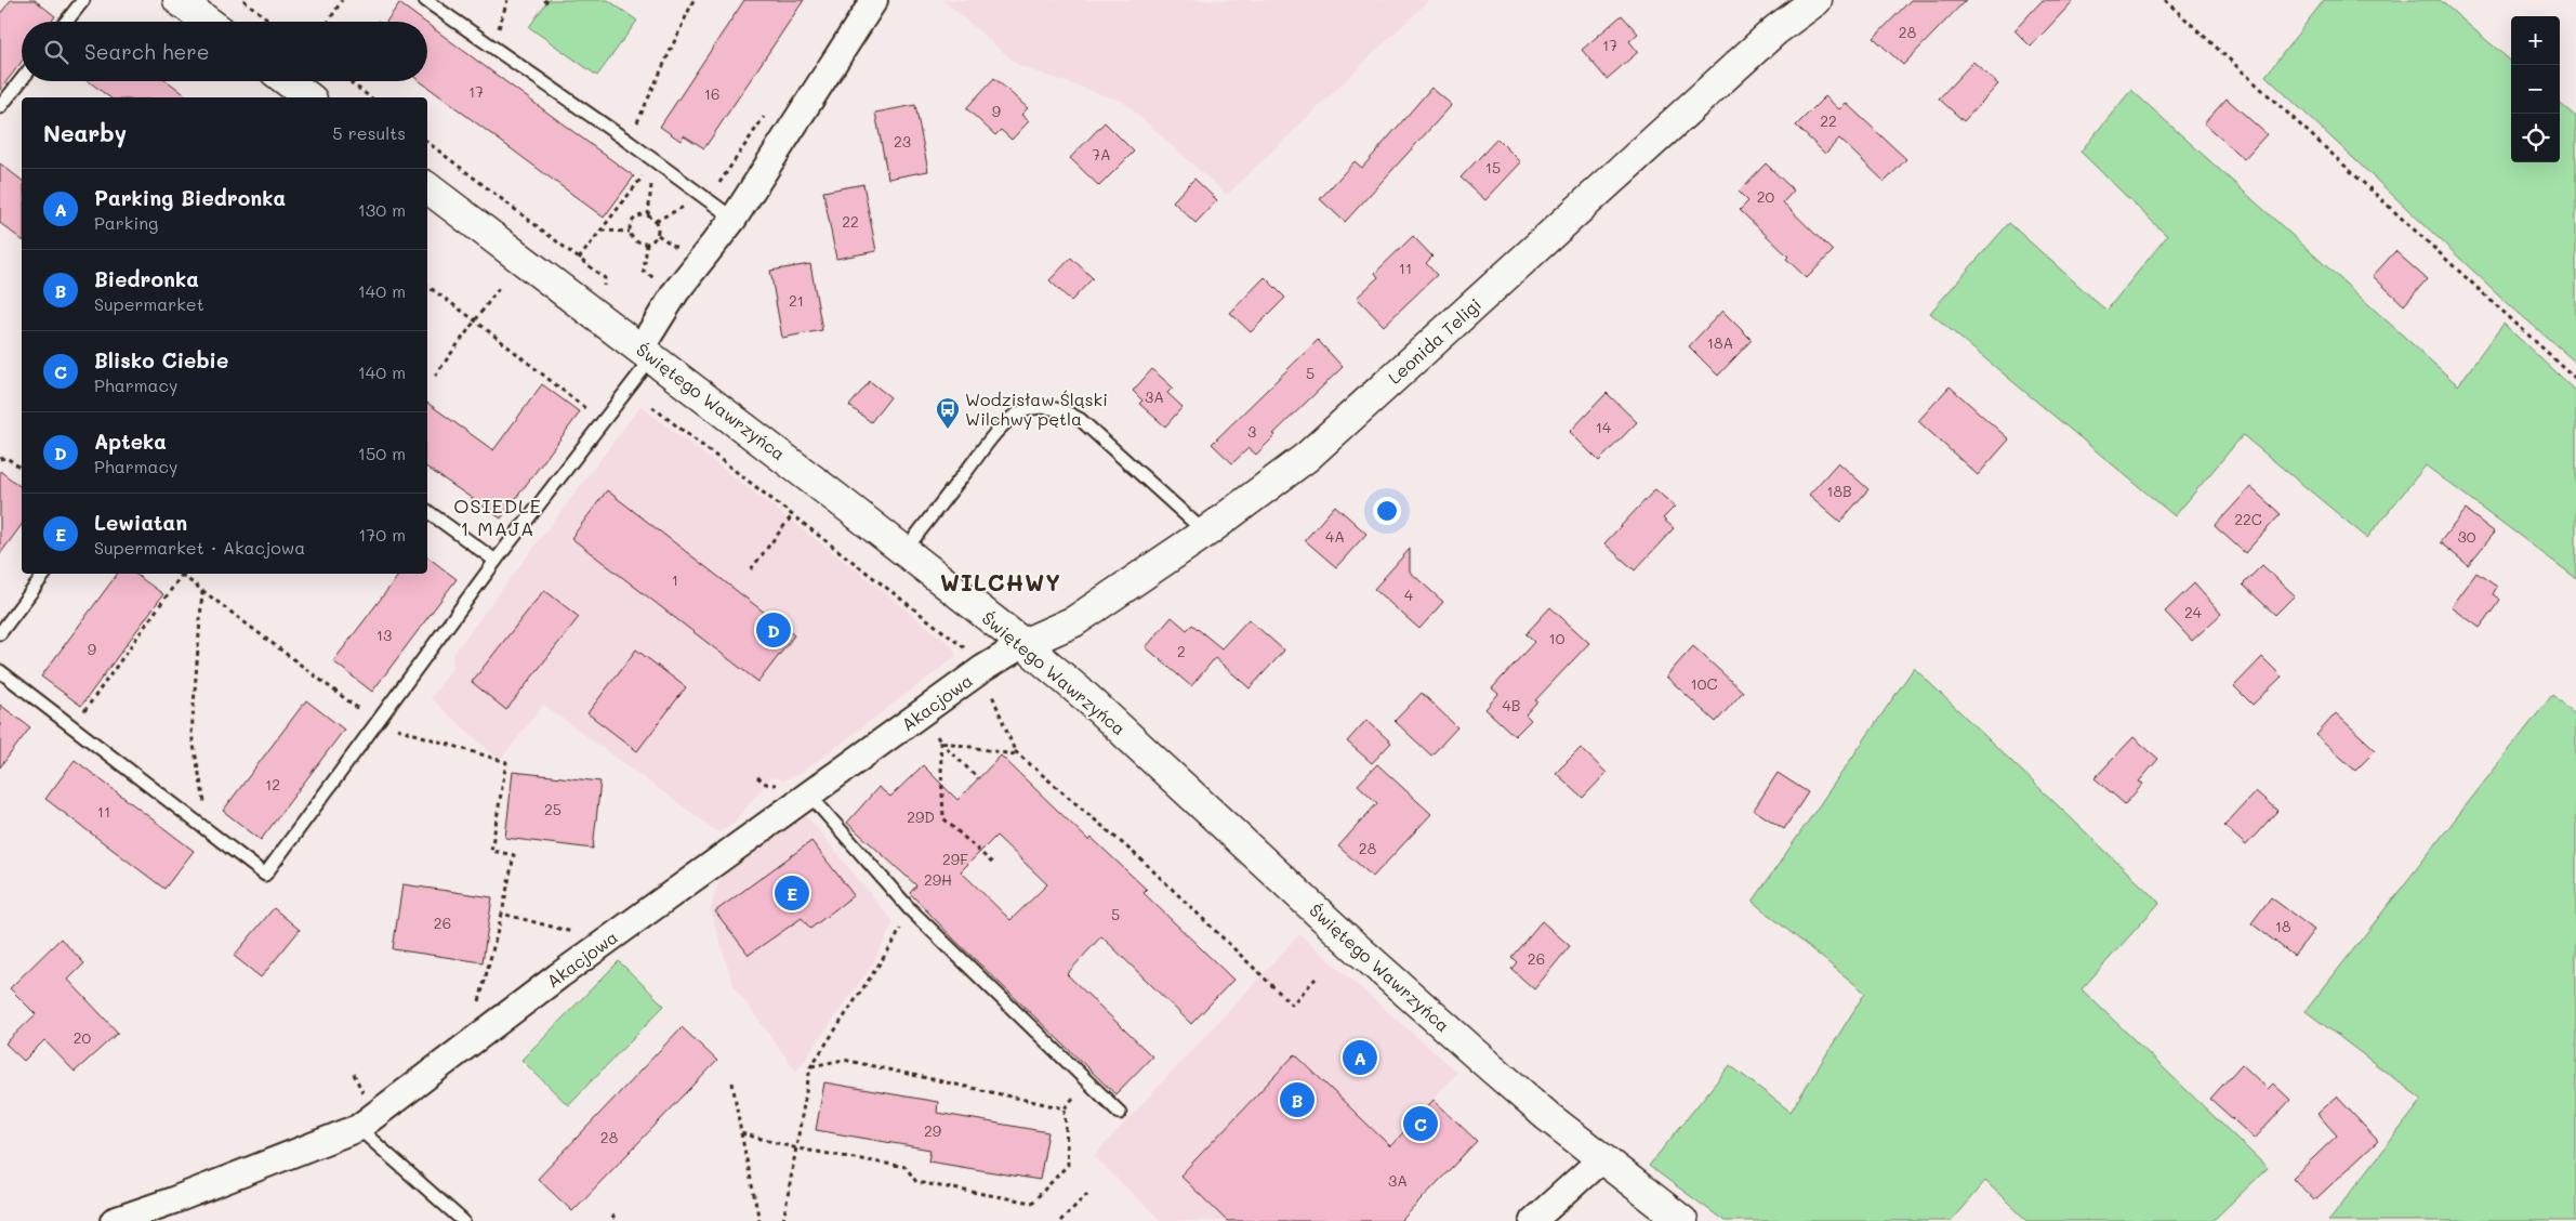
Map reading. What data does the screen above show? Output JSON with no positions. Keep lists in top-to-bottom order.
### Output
{
  "streets": {
    "street": ["Leonida Teligi", "Świętego Wawrzyńca", "Akacjowa"]
  },
  "crossings": [
    ["Leonida Teligi", "Świętego Wawrzyńca"],
    ["Leonida Teligi", "Akacjowa"],
    ["Świętego Wawrzyńca", "Akacjowa"]
  ],
  "districts": ["OSIEDLE 1 MAJA", "WILCHWY"],
  "places": {
    "bus stop": ["Wodzisław Śląski Wilchwy pętla"]
  },
  "house_numbers": [
    "28",
    "17",
    "17",
    "16",
    "9",
    "22",
    "23",
    "7A",
    "15",
    "20",
    "22",
    "11",
    "21",
    "18A",
    "5",
    "3A",
    "14",
    "3",
    "18B",
    "22C",
    "4A",
    "30",
    "1",
    "4",
    "24",
    "13",
    "10",
    "9",
    "2",
    "10C",
    "4B",
    "12",
    "25",
    "11",
    "29D",
    "28",
    "29F",
    "29H",
    "5",
    "26",
    "18",
    "26",
    "20",
    "29",
    "28",
    "3A"
  ],
  "page": {
    "map_buttons": ["+", "−"],
    "search": "Search here",
    "heading": ["Nearby", "5 results"],
    "list": [
      {
        "mark": "A",
        "name": "Parking Biedronka",
        "note": "Parking",
        "value": "130 m"
      },
      {
        "mark": "B",
        "name": "Biedronka",
        "note": "Supermarket",
        "value": "140 m"
      },
      {
        "mark": "C",
        "name": "Blisko Ciebie",
        "note": "Pharmacy",
        "value": "140 m"
      },
      {
        "mark": "D",
        "name": "Apteka",
        "note": "Pharmacy",
        "value": "150 m"
      },
      {
        "mark": "E",
        "name": "Lewiatan",
        "note": "Supermarket · Akacjowa",
        "value": "170 m"
      }
    ],
    "pins": [
      "D",
      "E",
      "A",
      "B",
      "C"
    ]
  }
}
